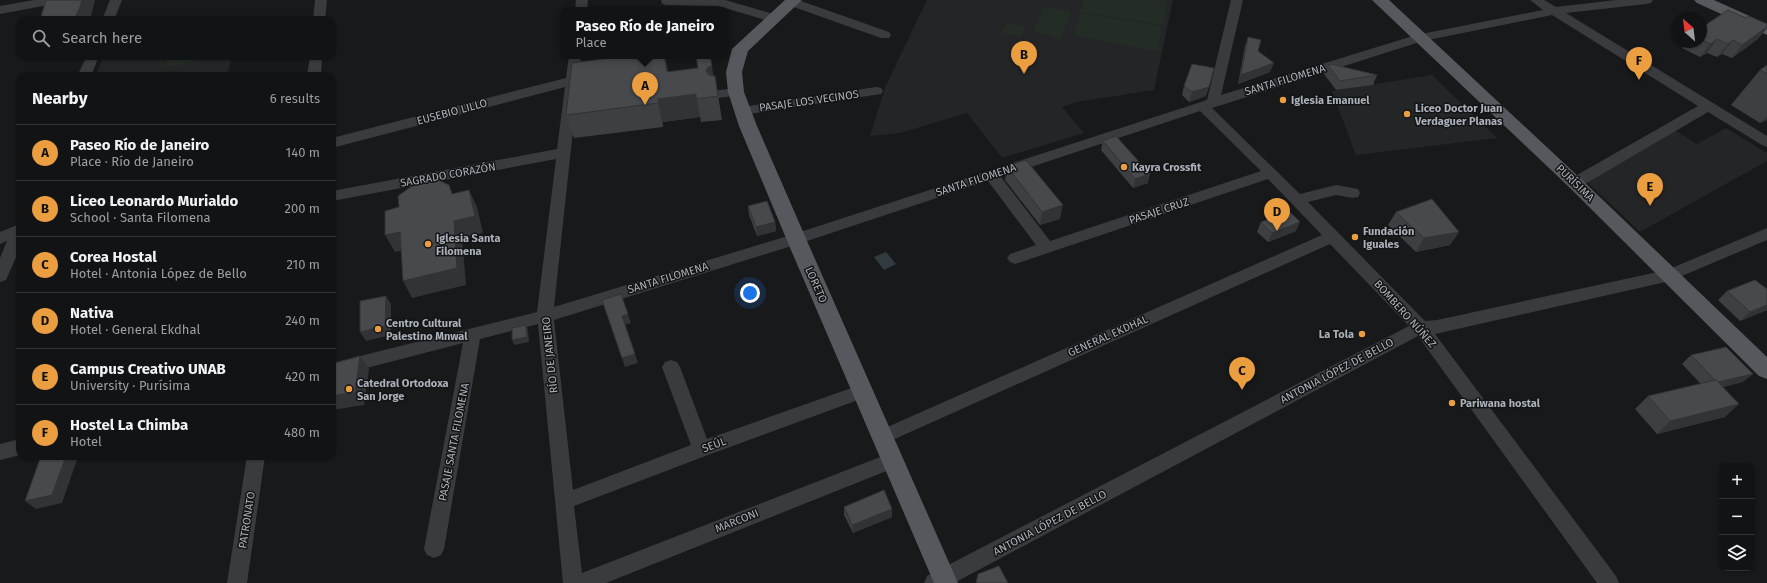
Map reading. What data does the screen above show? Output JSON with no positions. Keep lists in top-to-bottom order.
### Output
{
  "streets": {
    "main road": ["PURÍSIMA", "LORETO"],
    "street": [
      "SANTA FILOMENA",
      "PASAJE LOS VECINOS",
      "EUSEBIO LILLO",
      "SAGRADO CORAZÓN",
      "PASAJE CRUZ",
      "BOMBERO NÚÑEZ",
      "GENERAL EKDHAL",
      "RÍO DE JANEIRO",
      "ANTONIA LÓPEZ DE BELLO",
      "PASAJE SANTA FILOMENA",
      "SEÚL",
      "PATRONATO",
      "MARCONI"
    ]
  },
  "crossings": [
    ["SANTA FILOMENA", "PURÍSIMA"],
    ["SANTA FILOMENA", "LORETO"],
    ["SANTA FILOMENA", "BOMBERO NÚÑEZ"],
    ["SANTA FILOMENA", "RÍO DE JANEIRO"],
    ["SANTA FILOMENA", "PASAJE SANTA FILOMENA"],
    ["PASAJE LOS VECINOS", "LORETO"],
    ["EUSEBIO LILLO", "RÍO DE JANEIRO"],
    ["SAGRADO CORAZÓN", "RÍO DE JANEIRO"],
    ["PURÍSIMA", "ANTONIA LÓPEZ DE BELLO"],
    ["PASAJE CRUZ", "BOMBERO NÚÑEZ"],
    ["LORETO", "GENERAL EKDHAL"],
    ["LORETO", "ANTONIA LÓPEZ DE BELLO"],
    ["LORETO", "SEÚL"],
    ["LORETO", "MARCONI"],
    ["BOMBERO NÚÑEZ", "GENERAL EKDHAL"],
    ["BOMBERO NÚÑEZ", "ANTONIA LÓPEZ DE BELLO"],
    ["RÍO DE JANEIRO", "SEÚL"]
  ],
  "places": [
    "Iglesia Emanuel",
    "Liceo Doctor Juan Verdaguer Planas",
    "Kayra Crossfit",
    "Fundación Iguales",
    "Iglesia Santa Filomena",
    "Centro Cultural Palestino Mnwal",
    "La Tola",
    "Catedral Ortodoxa San Jorge",
    "Pariwana hostal"
  ],
  "north": "top left",
  "page": {
    "popup": ["Paseo Río de Janeiro", "Place"],
    "search": "Search here",
    "pins": [
      "B",
      "F",
      "A",
      "E",
      "D",
      "C"
    ],
    "heading": ["Nearby", "6 results"],
    "list": [
      {
        "mark": "A",
        "name": "Paseo Río de Janeiro",
        "note": "Place · Río de Janeiro",
        "value": "140 m"
      },
      {
        "mark": "B",
        "name": "Liceo Leonardo Murialdo",
        "note": "School · Santa Filomena",
        "value": "200 m"
      },
      {
        "mark": "C",
        "name": "Corea Hostal",
        "note": "Hotel · Antonia López de Bello",
        "value": "210 m"
      },
      {
        "mark": "D",
        "name": "Nativa",
        "note": "Hotel · General Ekdhal",
        "value": "240 m"
      },
      {
        "mark": "E",
        "name": "Campus Creativo UNAB",
        "note": "University · Purísima",
        "value": "420 m"
      },
      {
        "mark": "F",
        "name": "Hostel La Chimba",
        "note": "Hotel",
        "value": "480 m"
      }
    ],
    "map_buttons": ["+", "−"]
  }
}
